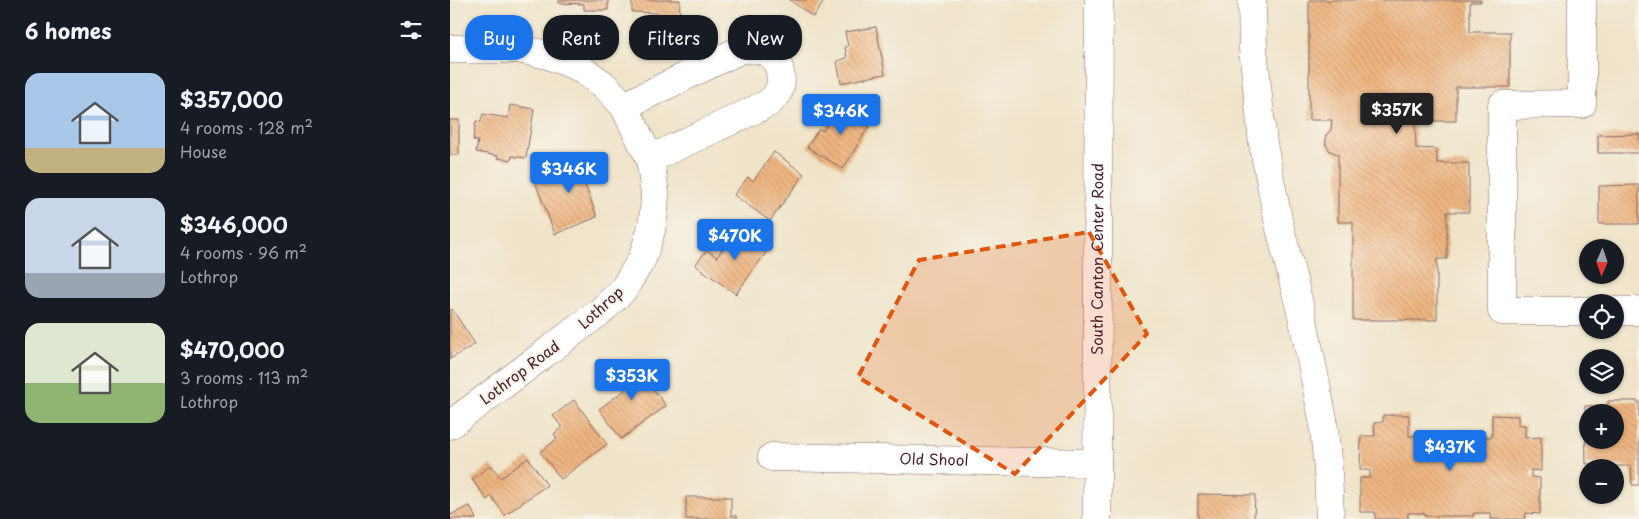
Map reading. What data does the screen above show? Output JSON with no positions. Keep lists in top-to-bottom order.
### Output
{
  "streets": {
    "street": [
      "South Canton Center Road",
      "Lothrop",
      "Lothrop Road",
      "Old Shool"
    ]
  },
  "crossings": [
    ["South Canton Center Road", "Old Shool"],
    ["Lothrop", "Lothrop Road"]
  ],
  "north": "bottom",
  "page": {
    "heading": "6 homes",
    "chip": [
      "Buy",
      "Rent",
      "Filters",
      "New"
    ],
    "list": [
      {
        "name": "$357,000",
        "note": "4 rooms · 128 m² · House"
      },
      {
        "name": "$346,000",
        "note": "4 rooms · 96 m² · Lothrop"
      },
      {
        "name": "$470,000",
        "note": "3 rooms · 113 m² · Lothrop"
      }
    ],
    "price": [
      "$357K",
      "$346K",
      "$346K",
      "$470K",
      "$353K",
      "$437K"
    ],
    "map_buttons": ["+", "−"]
  }
}
